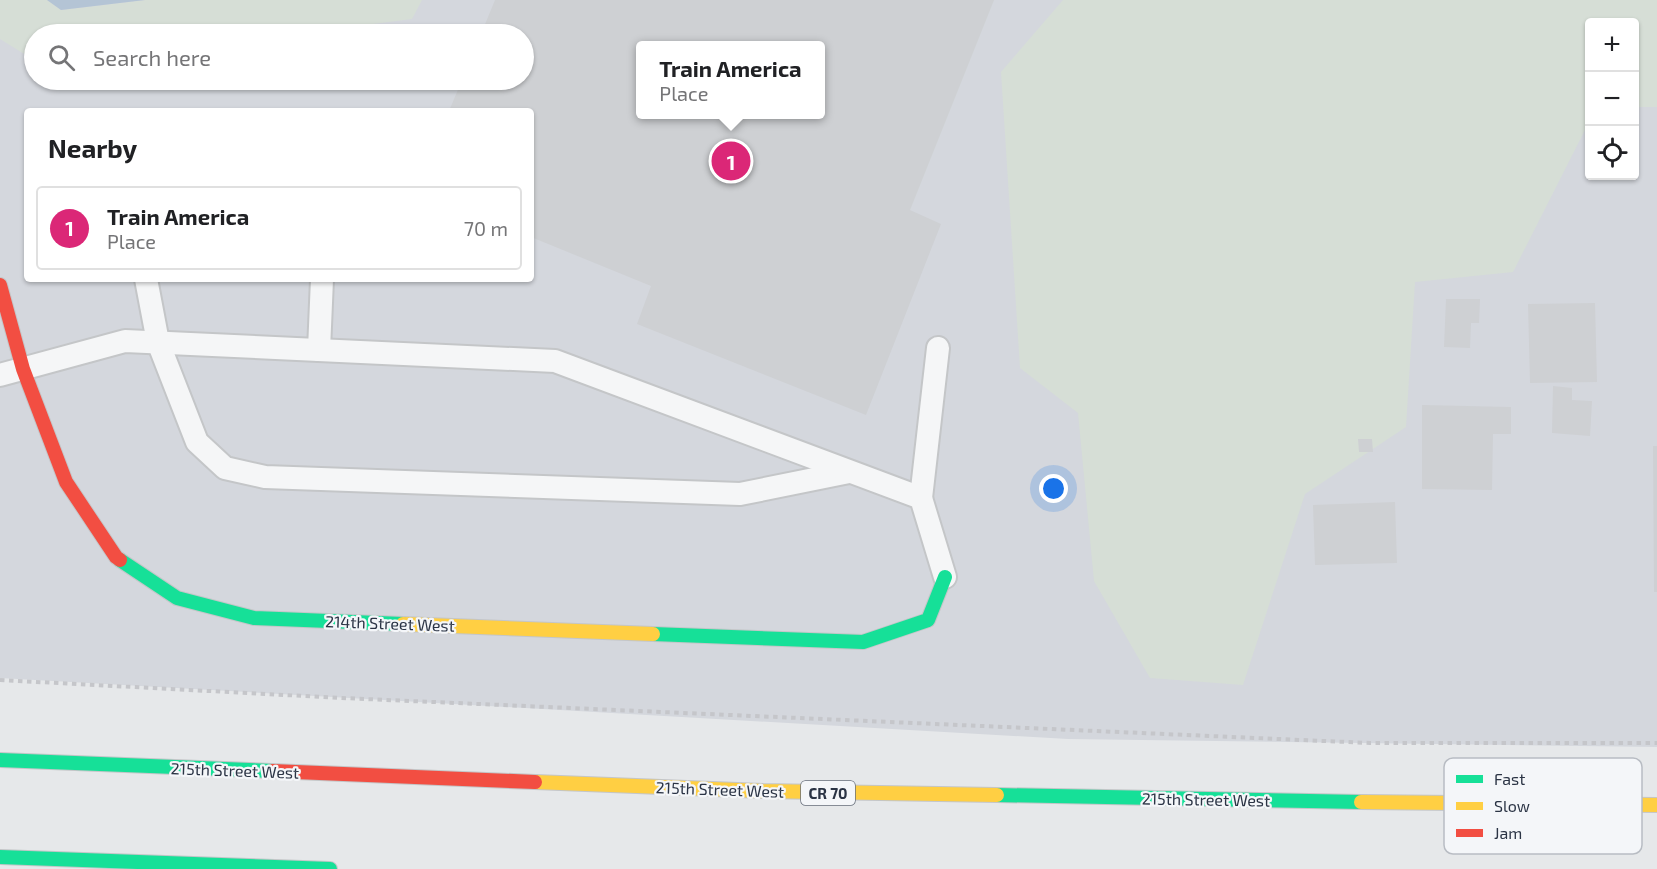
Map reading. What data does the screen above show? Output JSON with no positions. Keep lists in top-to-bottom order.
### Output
{
  "streets": {
    "main road": ["214th Street West", "215th Street West", "CR 70"]
  },
  "legend": ["Fast", "Slow", "Jam"],
  "page": {
    "map_buttons": ["+", "−"],
    "search": "Search here",
    "popup": ["Train America", "Place"],
    "heading": "Nearby",
    "pins": "1",
    "list": [
      {
        "mark": "1",
        "name": "Train America",
        "note": "Place",
        "value": "70 m"
      }
    ]
  }
}
